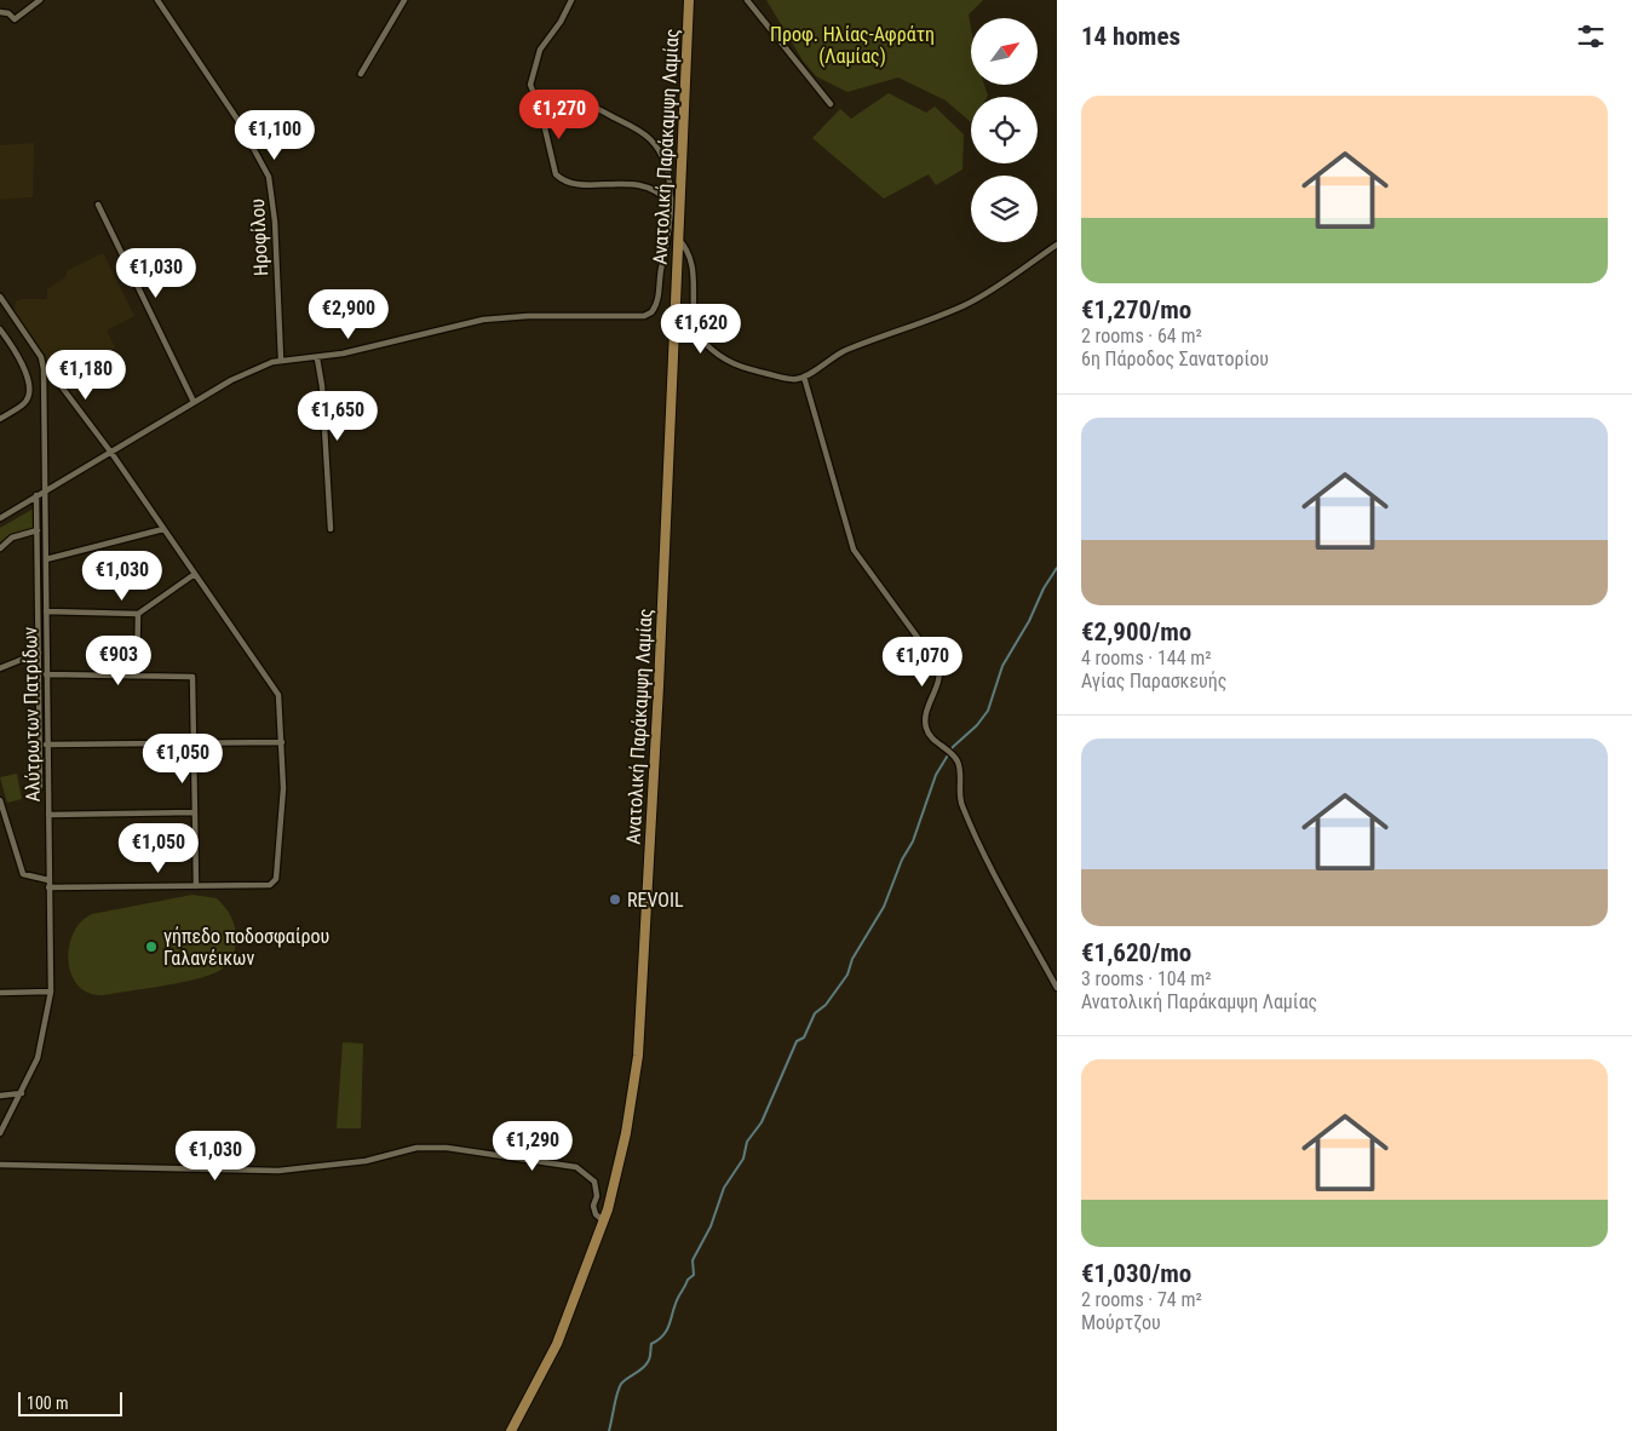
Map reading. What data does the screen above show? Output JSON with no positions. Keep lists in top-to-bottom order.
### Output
{
  "streets": {
    "main road": ["Ανατολική Παράκαμψη Λαμίας"],
    "street": ["Ηροφίλου", "Αλύτρωτων Πατρίδων"]
  },
  "parks": ["Προφ. Ηλίας-Αφράτη (Λαμίας)"],
  "places": ["REVOIL", "γήπεδο ποδοσφαίρου Γαλανέικων"],
  "scale_bar": "100 m",
  "north": "top right",
  "page": {
    "heading": "14 homes",
    "list": [
      {
        "name": "€1,270/mo",
        "note": "2 rooms · 64 m² · 6η Πάροδος Σανατορίου"
      },
      {
        "name": "€2,900/mo",
        "note": "4 rooms · 144 m² · Αγίας Παρασκευής"
      },
      {
        "name": "€1,620/mo",
        "note": "3 rooms · 104 m² · Ανατολική Παράκαμψη Λαμίας"
      },
      {
        "name": "€1,030/mo",
        "note": "2 rooms · 74 m² · Μούρτζου"
      }
    ],
    "price": [
      "€1,270",
      "€1,100",
      "€1,030",
      "€2,900",
      "€1,620",
      "€1,180",
      "€1,650",
      "€1,030",
      "€903",
      "€1,070",
      "€1,050",
      "€1,050",
      "€1,290",
      "€1,030"
    ],
    "scale": "100 m"
  }
}
